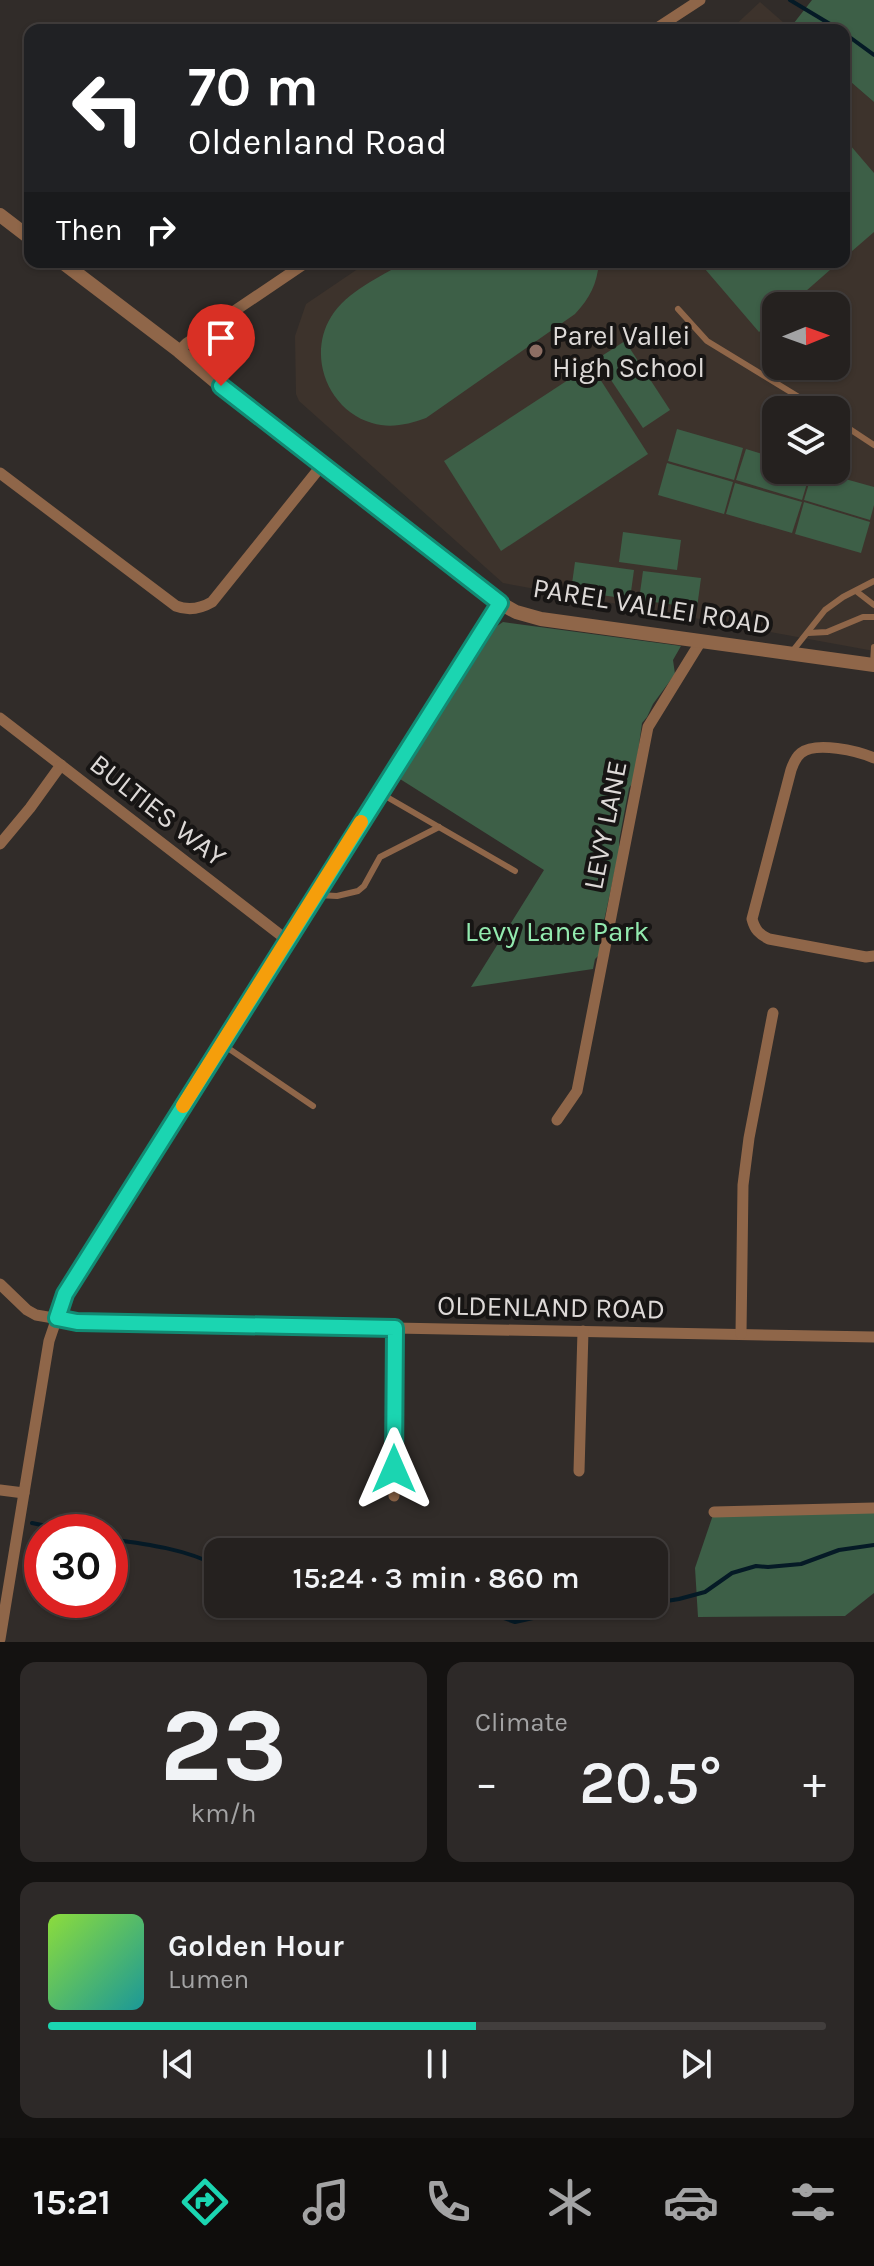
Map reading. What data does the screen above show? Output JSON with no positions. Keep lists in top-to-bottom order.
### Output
{
  "streets": {
    "street": [
      "PAREL VALLEI ROAD",
      "BULTIES WAY",
      "LEVY LANE",
      "OLDENLAND ROAD"
    ]
  },
  "crossings": [
    ["PAREL VALLEI ROAD", "LEVY LANE"]
  ],
  "parks": ["Levy Lane Park"],
  "places": ["Parel Vallei High School"],
  "north": "right",
  "page": {
    "turn": ["70 m", "Oldenland Road"],
    "then": "Then",
    "limit": "30",
    "trip": "15:24 · 3 min · 860 m",
    "tile": [
      ["23", "km/h"],
      "Climate"
    ],
    "heat": ["−", "20.5°", "+"],
    "song": ["Golden Hour", "Lumen"],
    "tabs": "15:21"
  }
}
